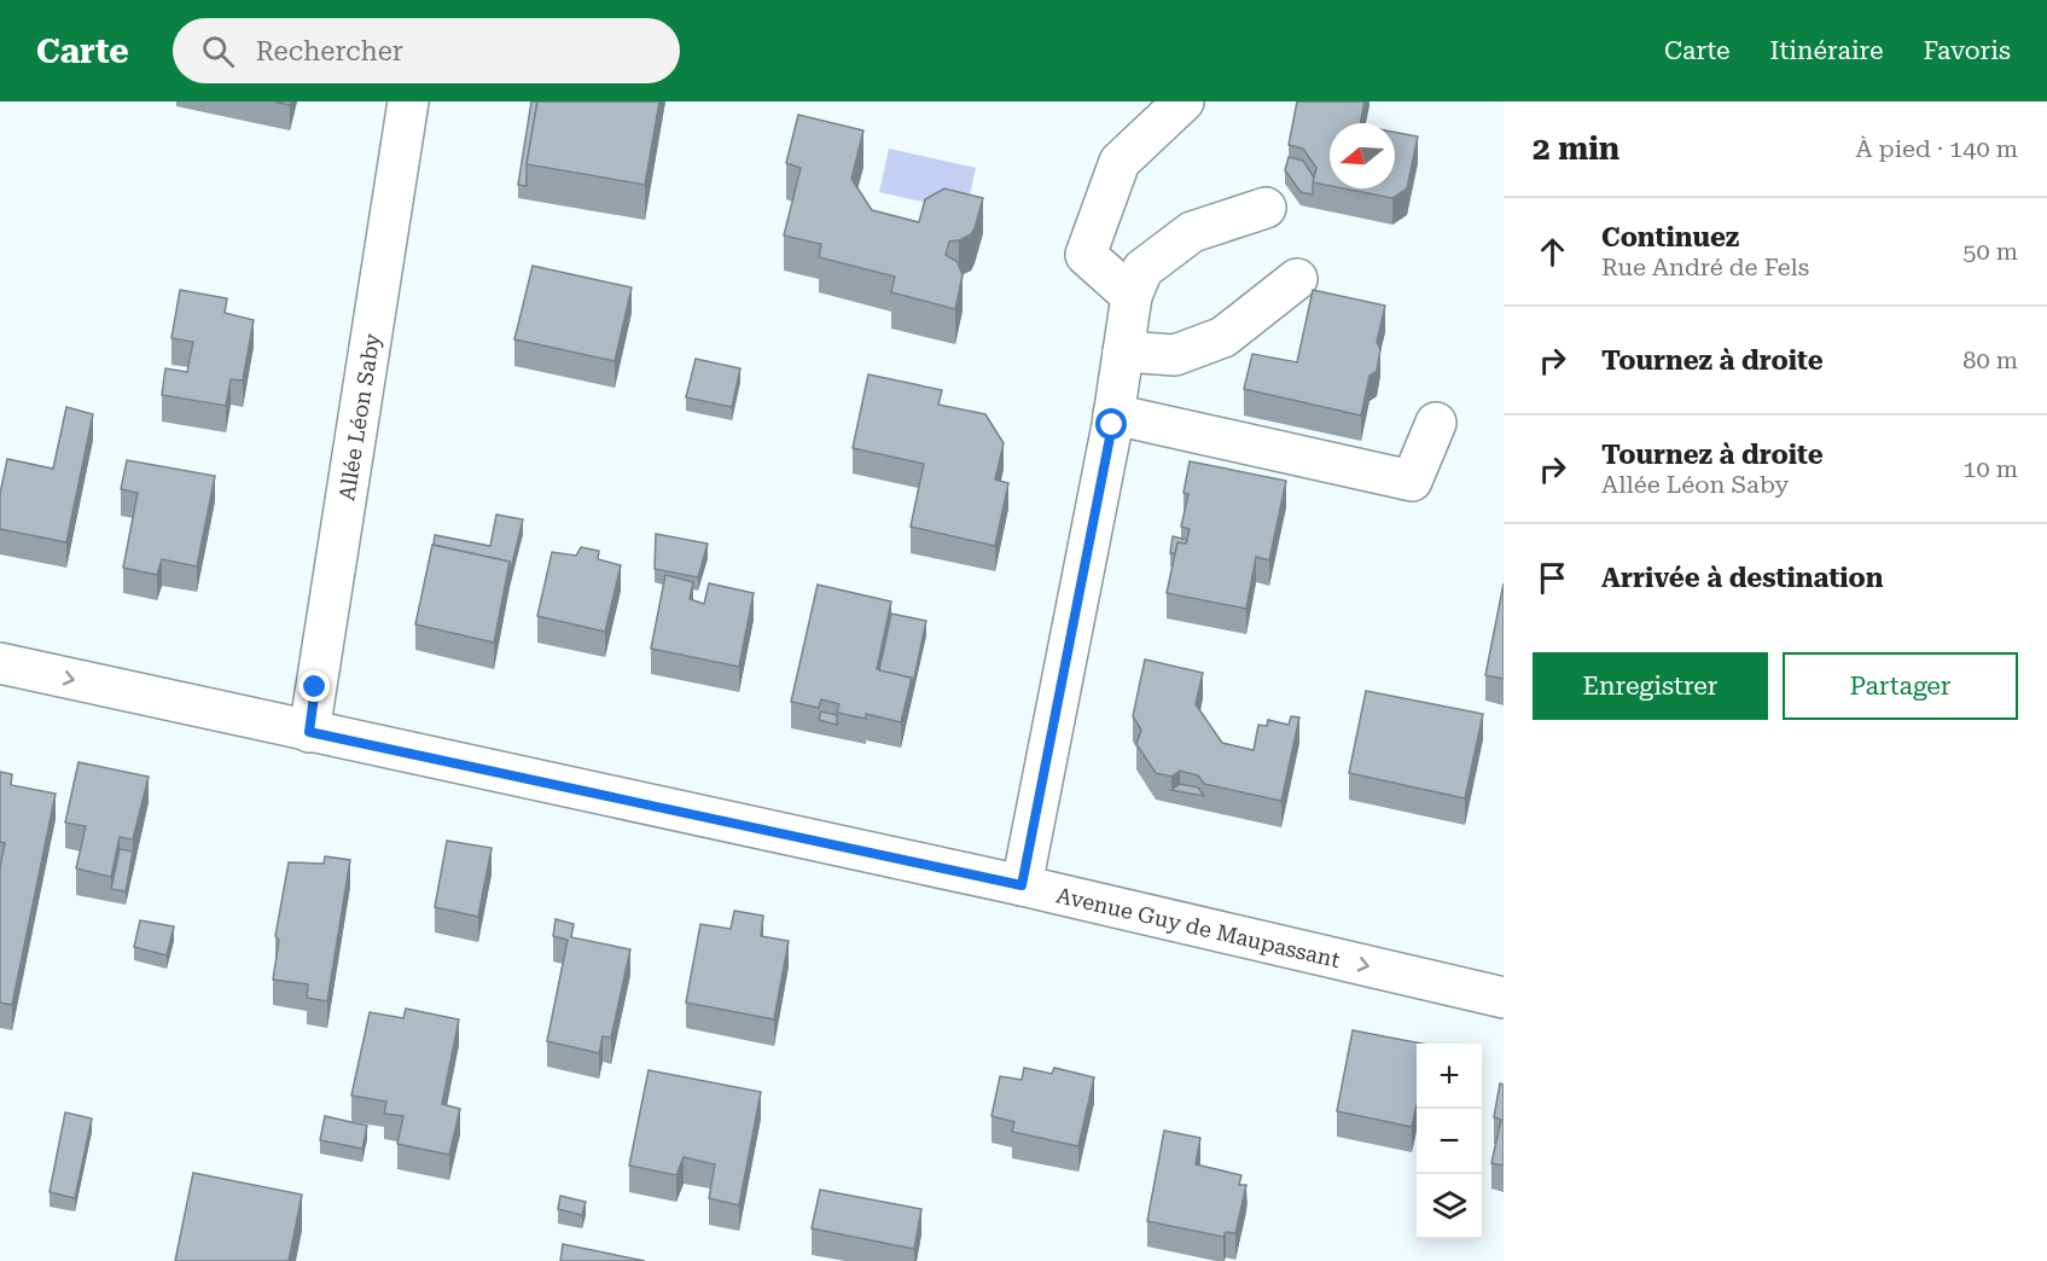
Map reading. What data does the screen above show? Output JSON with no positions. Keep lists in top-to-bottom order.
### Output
{
  "streets": {
    "street": ["Allée Léon Saby", "Avenue Guy de Maupassant"]
  },
  "crossings": [
    ["Allée Léon Saby", "Avenue Guy de Maupassant"]
  ],
  "one_way": ["Avenue Guy de Maupassant"],
  "north": "left",
  "page": {
    "header": "Carte",
    "search": "Rechercher",
    "nav": ["Carte", "Itinéraire", "Favoris"],
    "heading": ["2 min", "À pied · 140 m"],
    "list": [
      ["Continuez", "Rue André de Fels", "50 m"],
      ["Tournez à droite", "80 m"],
      ["Tournez à droite", "Allée Léon Saby", "10 m"],
      "Arrivée à destination"
    ],
    "buttons": ["Enregistrer", "Partager"],
    "map_buttons": ["+", "−"]
  }
}
